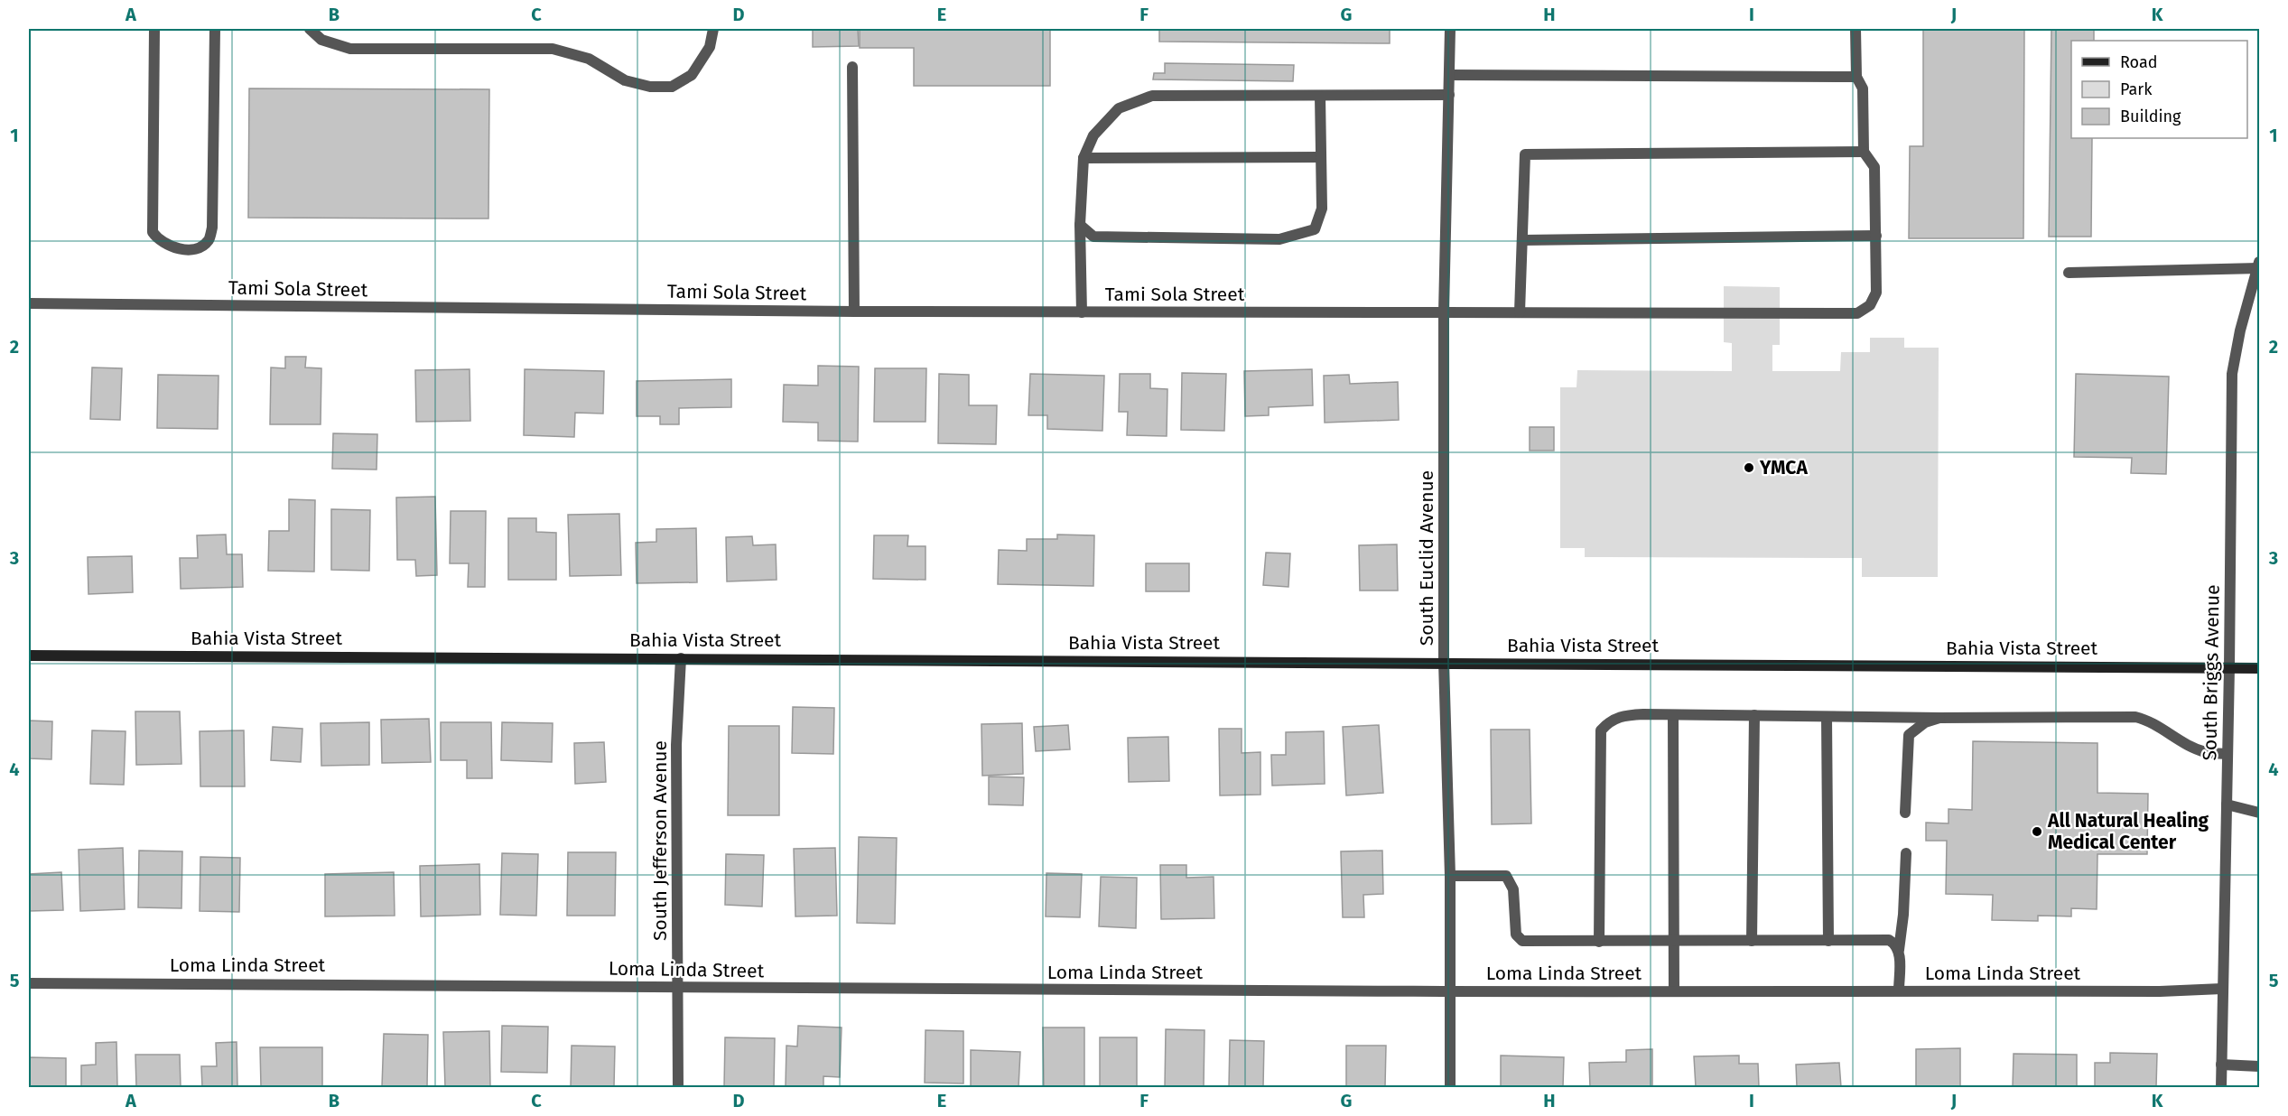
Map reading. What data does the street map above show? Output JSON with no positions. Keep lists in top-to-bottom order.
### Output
{
  "streets": {
    "street": [
      "Tami Sola Street",
      "South Euclid Avenue",
      "Bahia Vista Street",
      "South Briggs Avenue",
      "South Jefferson Avenue",
      "Loma Linda Street"
    ]
  },
  "crossings": [
    ["Tami Sola Street", "South Euclid Avenue"],
    ["South Euclid Avenue", "Bahia Vista Street"],
    ["South Euclid Avenue", "Loma Linda Street"],
    ["Bahia Vista Street", "South Briggs Avenue"],
    ["Bahia Vista Street", "South Jefferson Avenue"],
    ["South Briggs Avenue", "Loma Linda Street"],
    ["South Jefferson Avenue", "Loma Linda Street"]
  ],
  "places": ["YMCA", "All Natural Healing Medical Center"],
  "legend": ["Road", "Park", "Building"],
  "grid": {
    "columns": [
      "A",
      "B",
      "C",
      "D",
      "E",
      "F",
      "G",
      "H",
      "I",
      "J",
      "K"
    ],
    "rows": [
      "1",
      "2",
      "3",
      "4",
      "5"
    ]
  }
}
